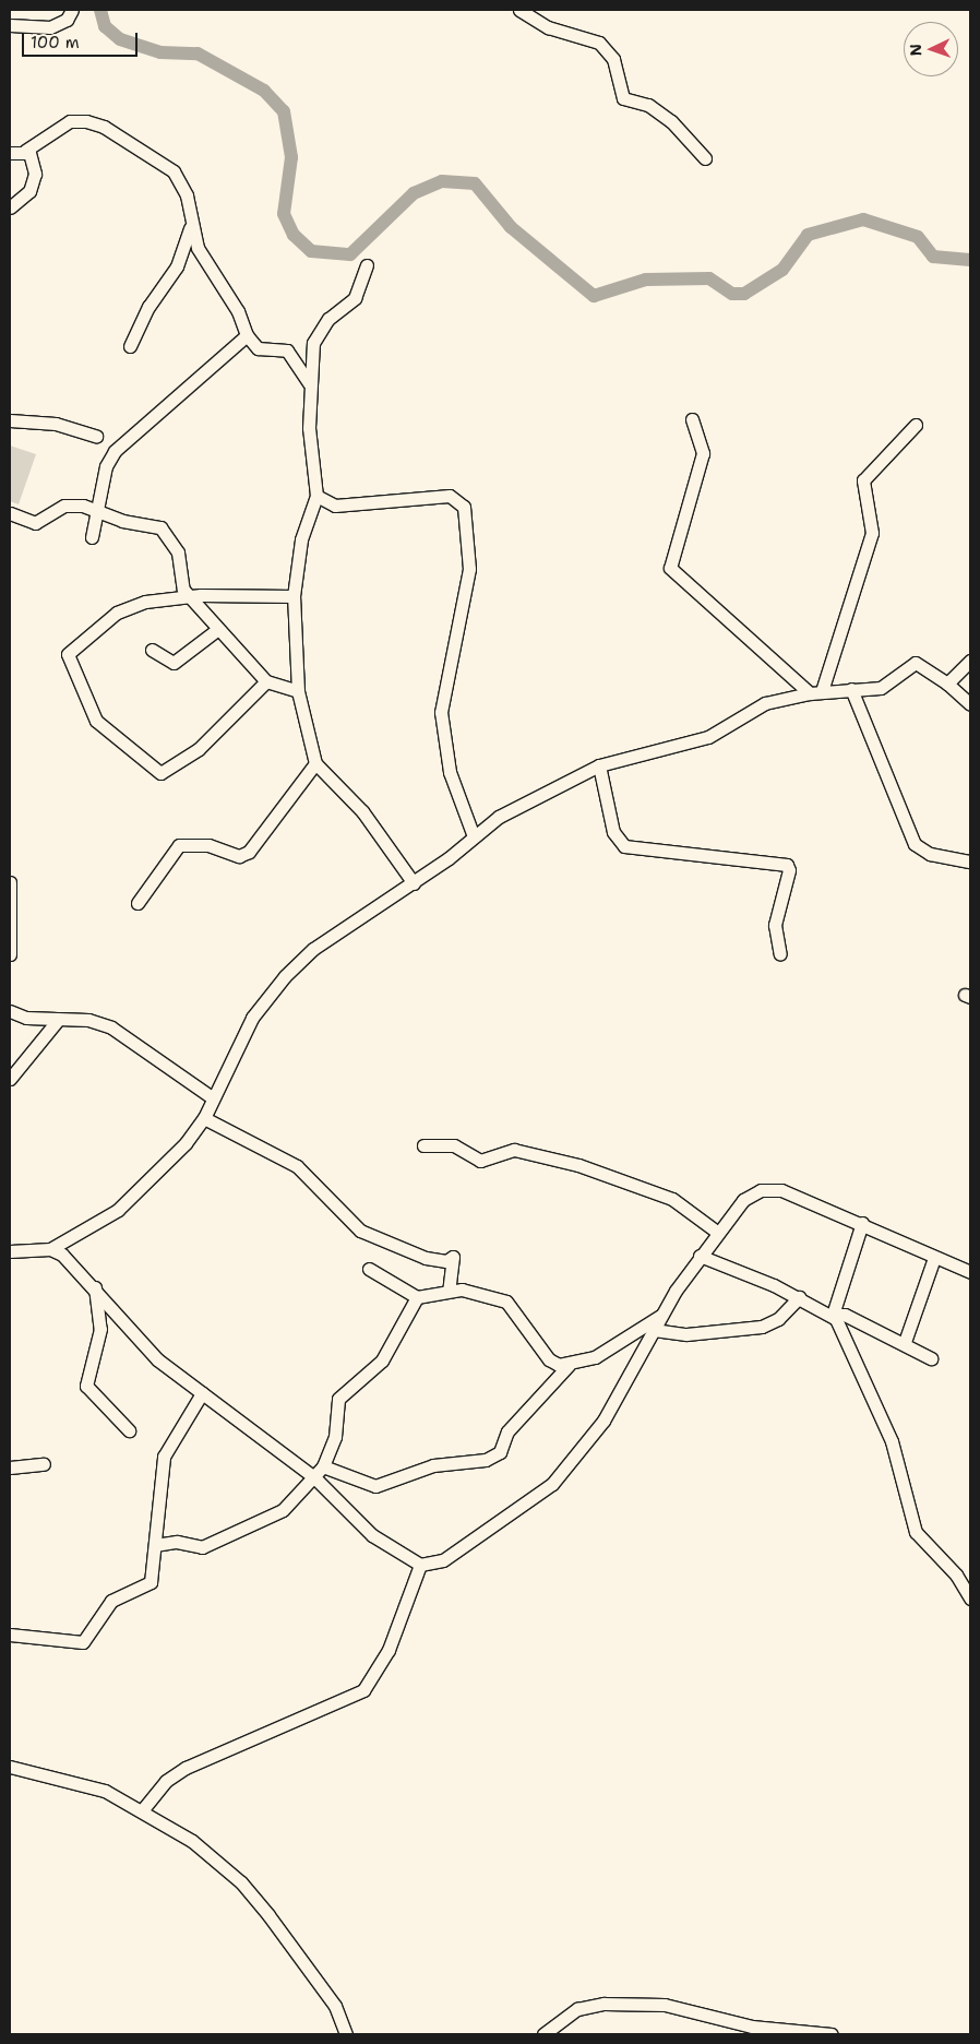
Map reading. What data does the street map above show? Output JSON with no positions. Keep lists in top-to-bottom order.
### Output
{
  "scale_bar": "100 m",
  "north": "left"
}
